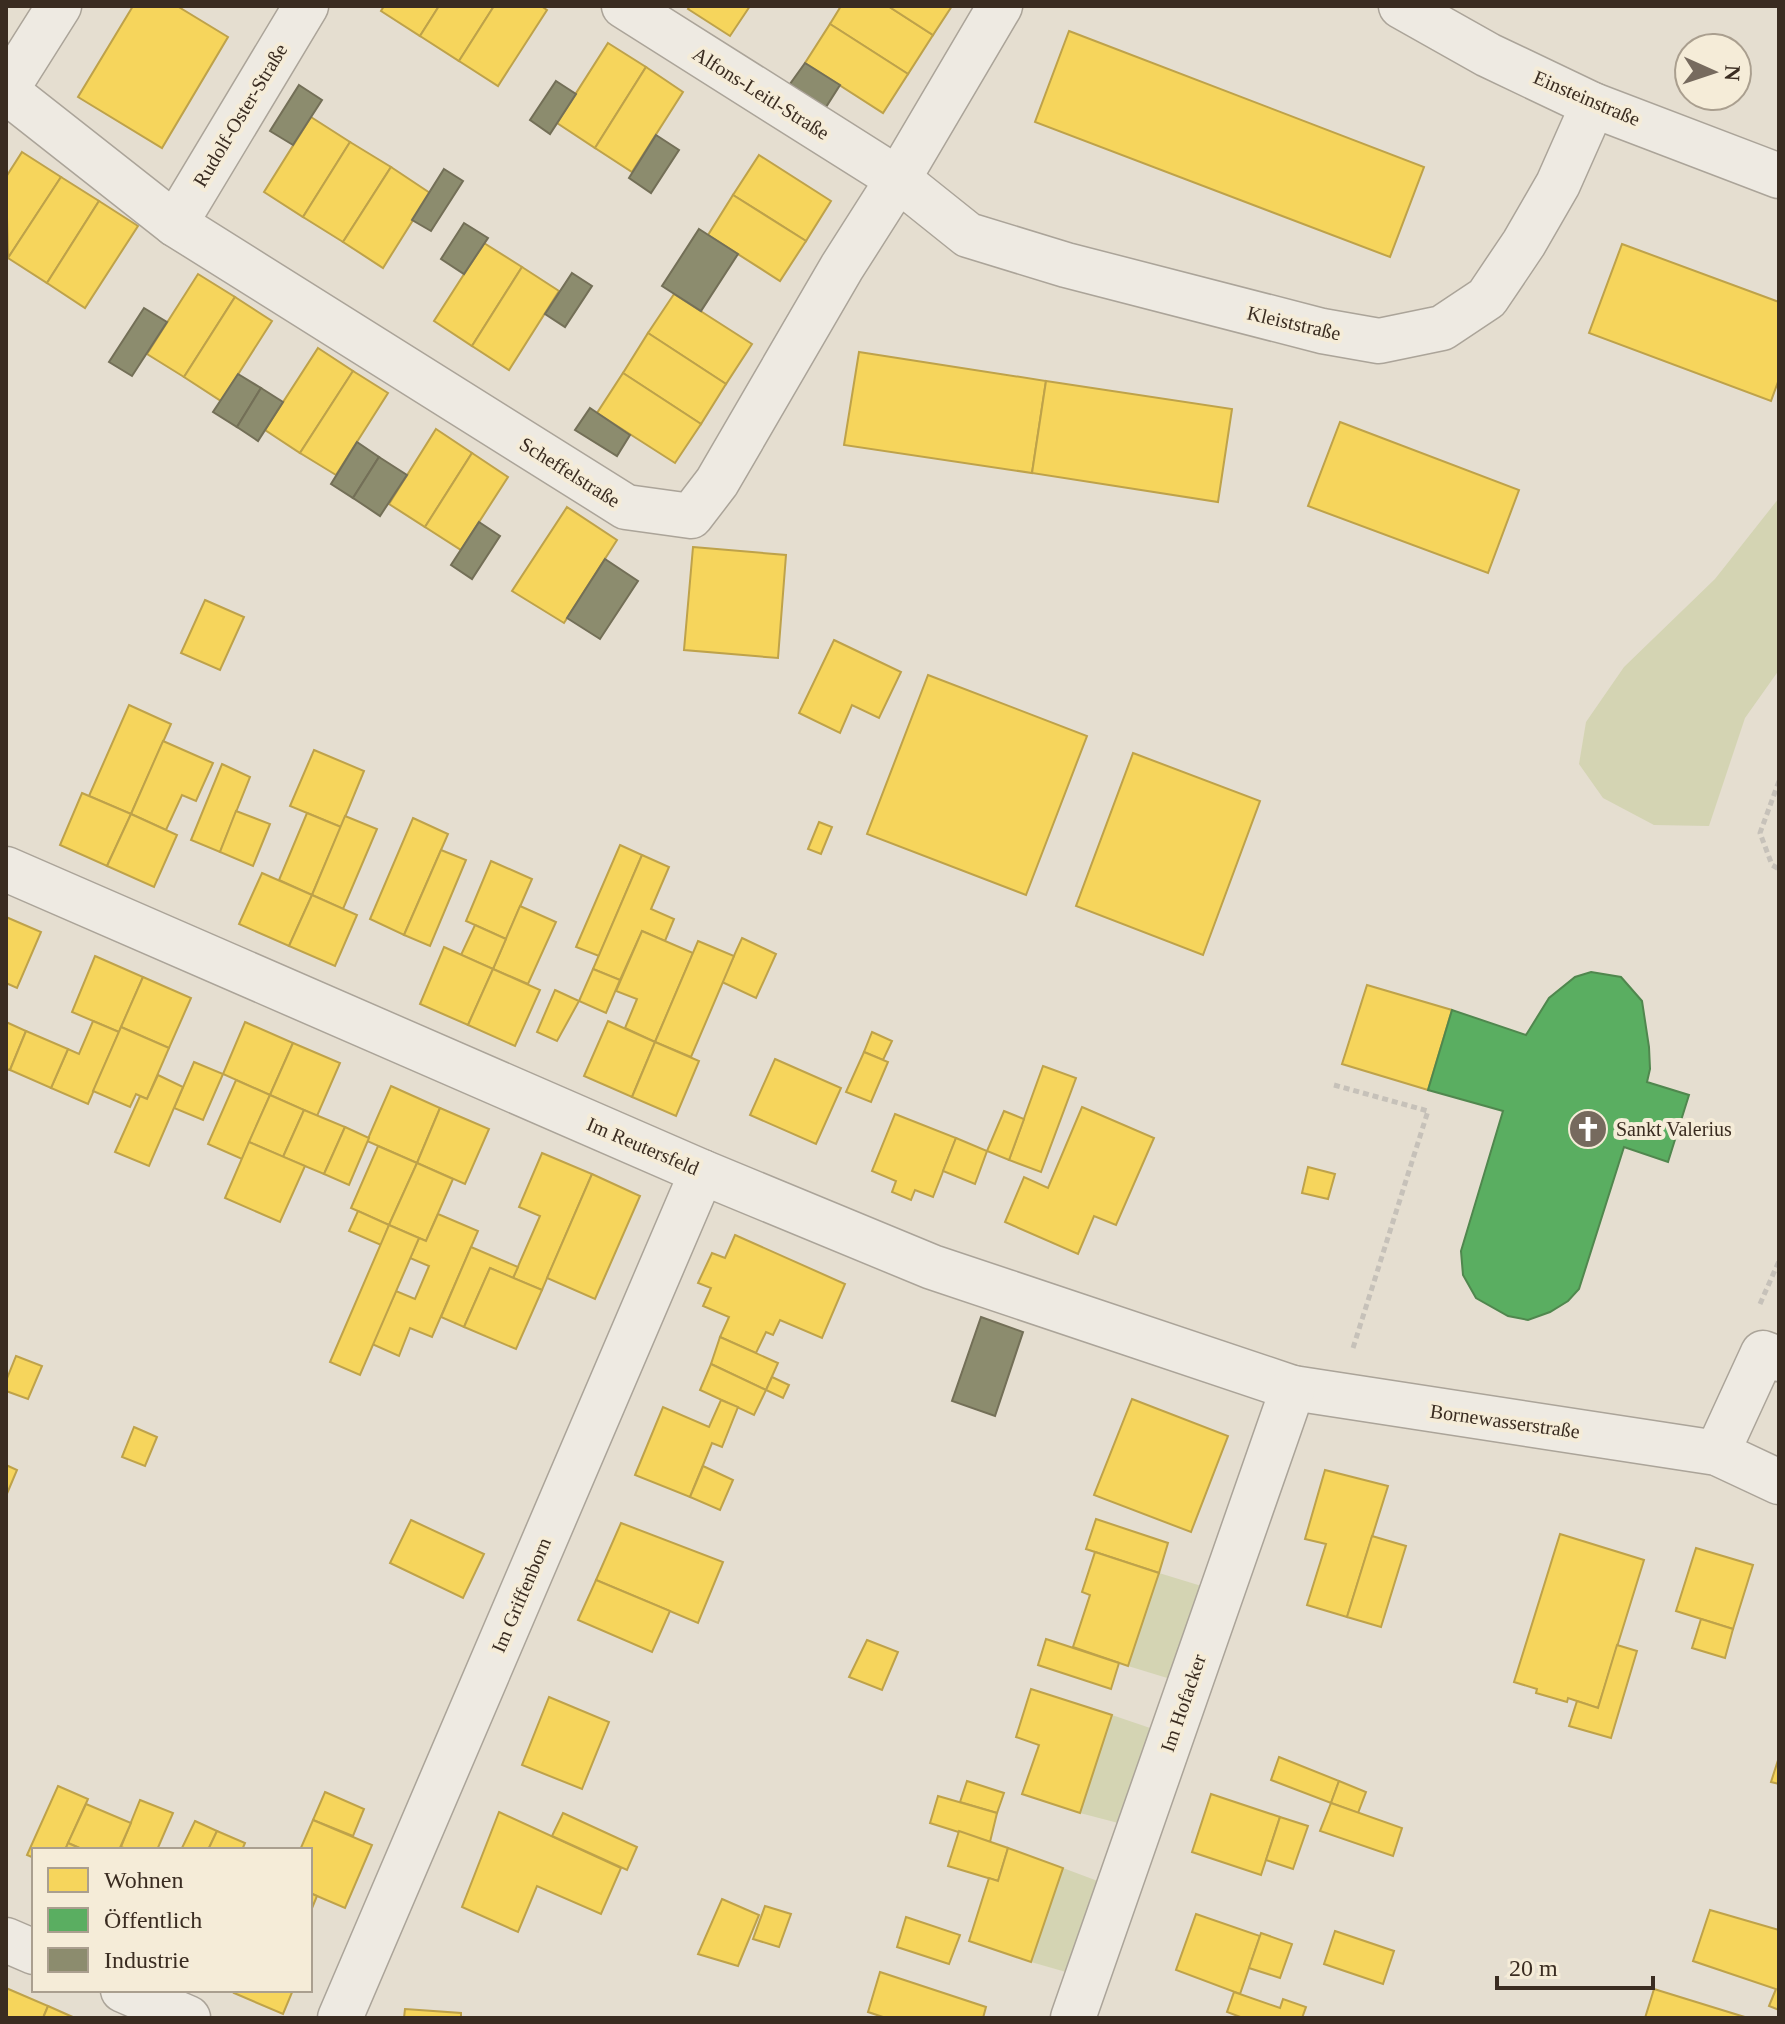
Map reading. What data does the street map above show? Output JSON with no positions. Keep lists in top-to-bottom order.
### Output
{
  "streets": {
    "street": [
      "Alfons-Leitl-Straße",
      "Einsteinstraße",
      "Rudolf-Oster-Straße",
      "Kleiststraße",
      "Scheffelstraße",
      "Im Reutersfeld",
      "Bornewasserstraße",
      "Im Griffenborn",
      "Im Hofacker"
    ]
  },
  "crossings": [
    ["Alfons-Leitl-Straße", "Kleiststraße"],
    ["Alfons-Leitl-Straße", "Scheffelstraße"],
    ["Einsteinstraße", "Kleiststraße"],
    ["Rudolf-Oster-Straße", "Scheffelstraße"],
    ["Kleiststraße", "Scheffelstraße"],
    ["Im Reutersfeld", "Bornewasserstraße"],
    ["Im Reutersfeld", "Im Griffenborn"],
    ["Im Reutersfeld", "Im Hofacker"],
    ["Bornewasserstraße", "Im Hofacker"]
  ],
  "places": {
    "church": ["Sankt Valerius"]
  },
  "legend": ["Wohnen", "Öffentlich", "Industrie"],
  "scale_bar": "20 m",
  "north": "right"
}
